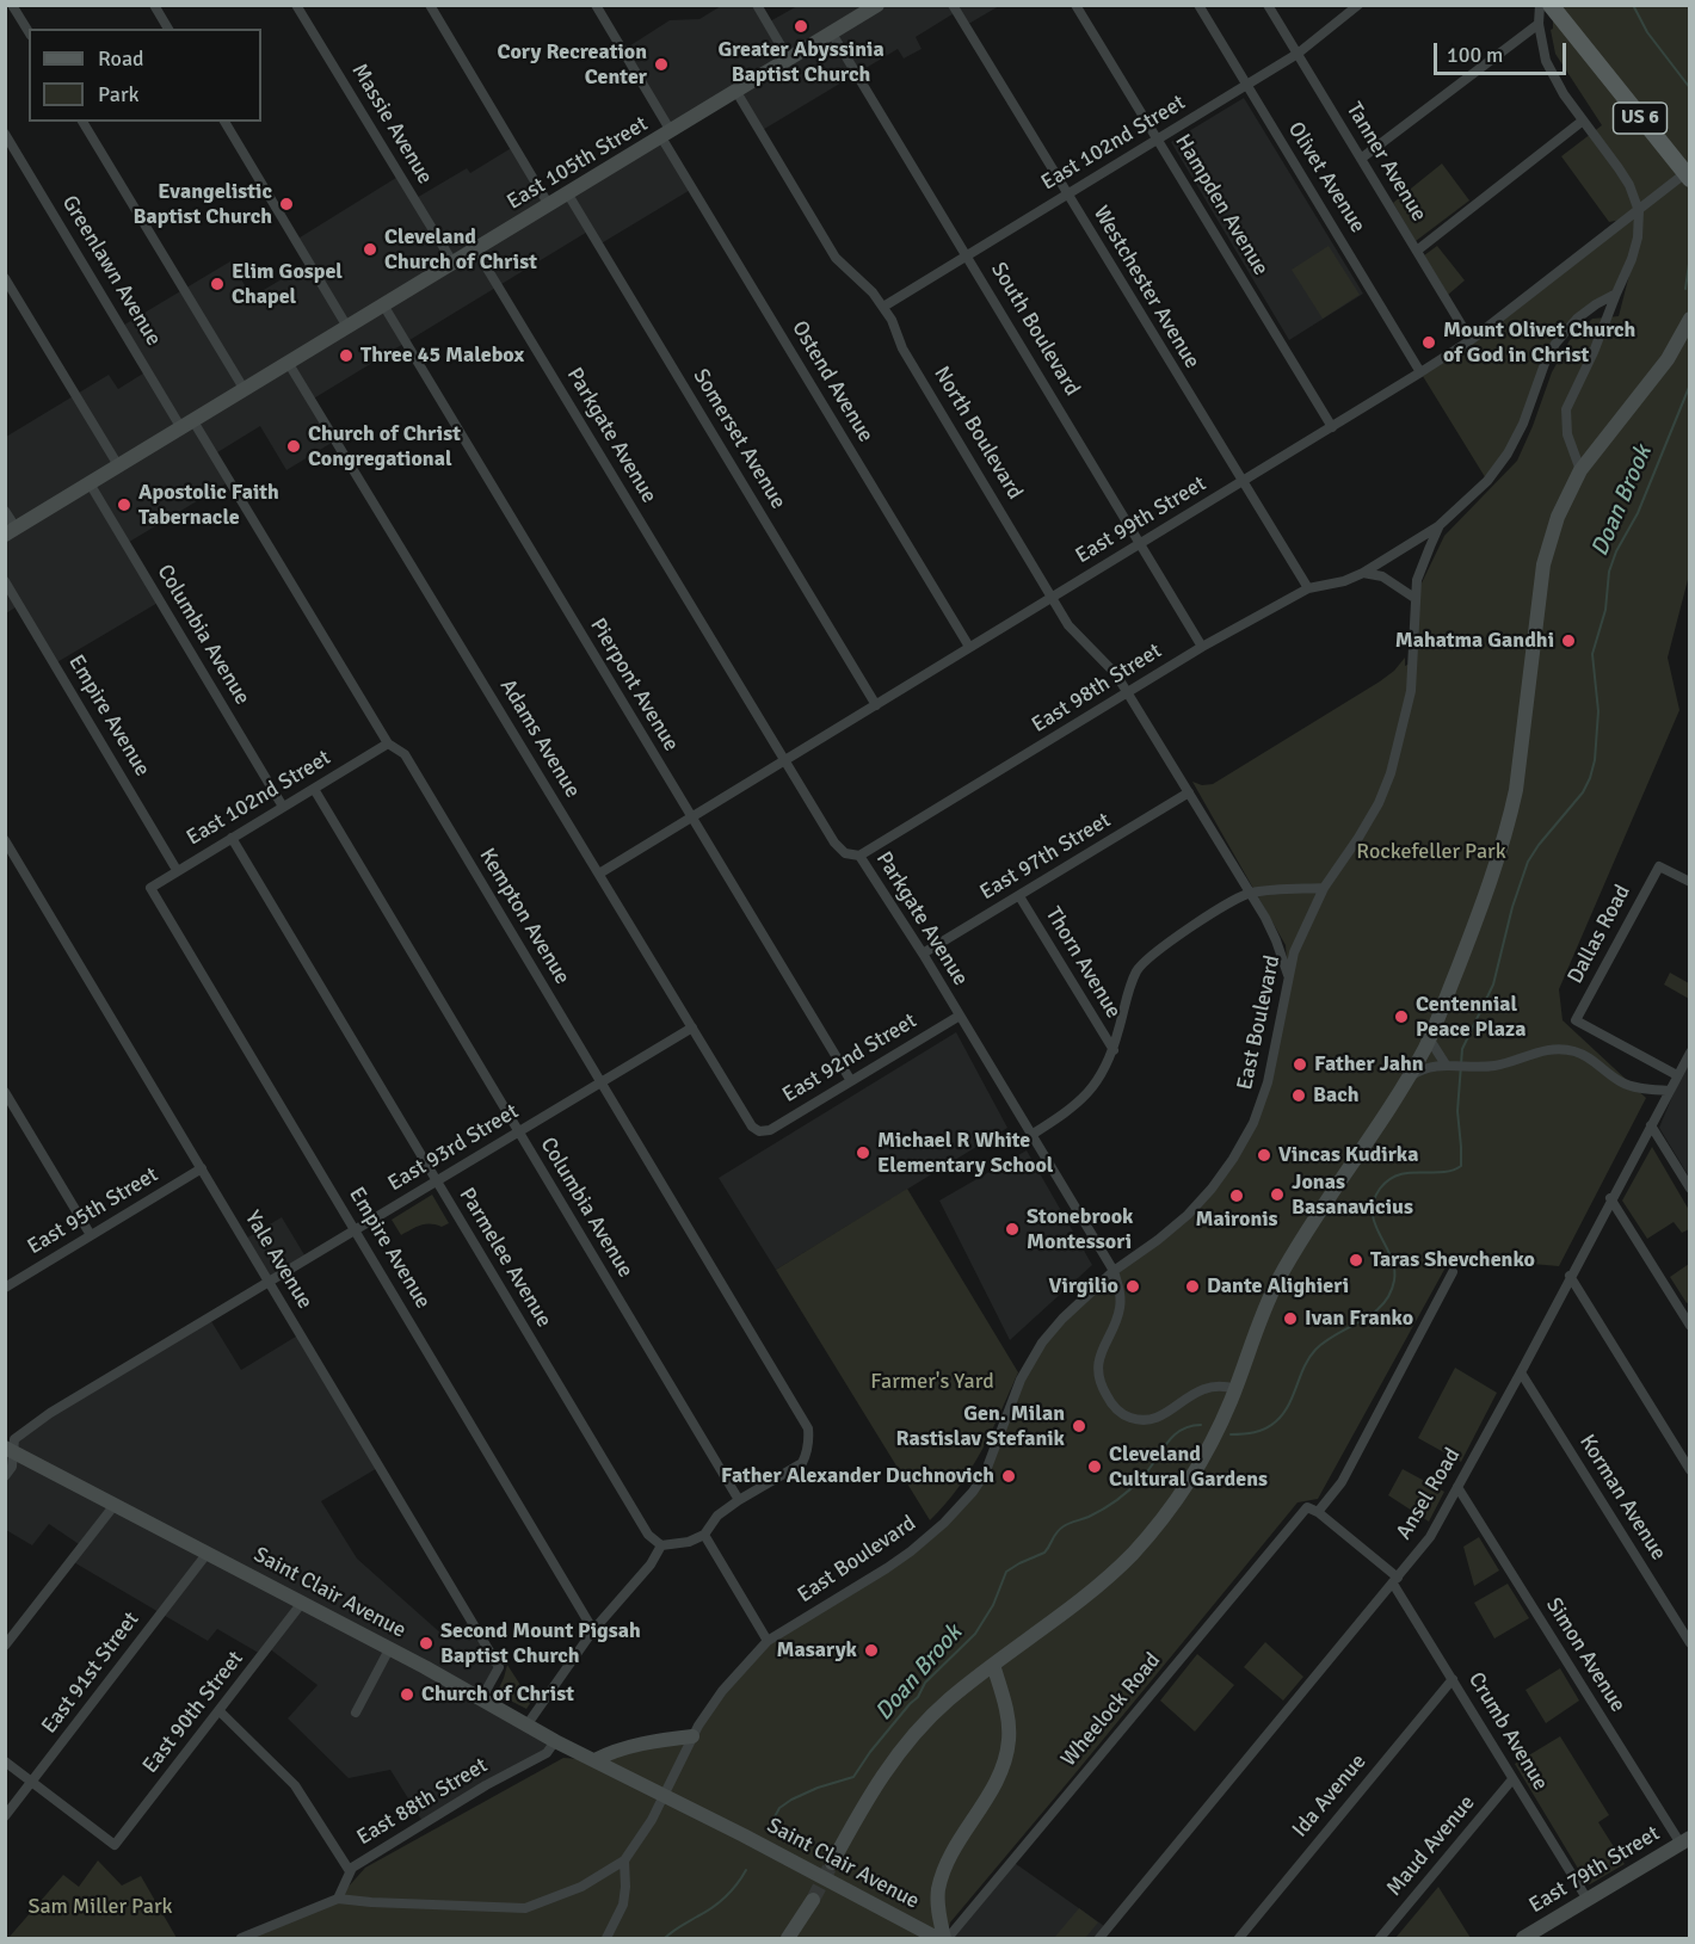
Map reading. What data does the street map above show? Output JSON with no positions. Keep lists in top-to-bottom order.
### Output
{
  "streets": {
    "main road": [
      "US 6",
      "East 105th Street",
      "Saint Clair Avenue",
      "East 79th Street"
    ],
    "street": [
      "Massie Avenue",
      "East 102nd Street",
      "Tanner Avenue",
      "Olivet Avenue",
      "Hampden Avenue",
      "Greenlawn Avenue",
      "Westchester Avenue",
      "South Boulevard",
      "Ostend Avenue",
      "North Boulevard",
      "Parkgate Avenue",
      "Somerset Avenue",
      "East 99th Street",
      "Columbia Avenue",
      "Pierpont Avenue",
      "East 98th Street",
      "Empire Avenue",
      "Adams Avenue",
      "East 97th Street",
      "Kempton Avenue",
      "Dallas Road",
      "Thorn Avenue",
      "East Boulevard",
      "East 92nd Street",
      "East 93rd Street",
      "East 95th Street",
      "Parmelee Avenue",
      "Yale Avenue",
      "Ansel Road",
      "Korman Avenue",
      "Simon Avenue",
      "East 91st Street",
      "Wheelock Road",
      "East 90th Street",
      "Crumb Avenue",
      "Ida Avenue",
      "East 88th Street",
      "Maud Avenue"
    ]
  },
  "crossings": [
    ["US 6", "East 99th Street"],
    ["Massie Avenue", "East 105th Street"],
    ["East 102nd Street", "Tanner Avenue"],
    ["East 102nd Street", "Olivet Avenue"],
    ["East 102nd Street", "Hampden Avenue"],
    ["East 102nd Street", "Westchester Avenue"],
    ["East 102nd Street", "South Boulevard"],
    ["East 102nd Street", "North Boulevard"],
    ["East 102nd Street", "Columbia Avenue"],
    ["East 102nd Street", "Empire Avenue"],
    ["East 102nd Street", "Kempton Avenue"],
    ["East 102nd Street", "Parmelee Avenue"],
    ["Tanner Avenue", "East 99th Street"],
    ["East 105th Street", "Greenlawn Avenue"],
    ["East 105th Street", "South Boulevard"],
    ["East 105th Street", "Ostend Avenue"],
    ["East 105th Street", "North Boulevard"],
    ["East 105th Street", "Parkgate Avenue"],
    ["East 105th Street", "Somerset Avenue"],
    ["East 105th Street", "Columbia Avenue"],
    ["East 105th Street", "Pierpont Avenue"],
    ["East 105th Street", "Adams Avenue"],
    ["East 105th Street", "Kempton Avenue"],
    ["Olivet Avenue", "East 99th Street"],
    ["Hampden Avenue", "East 99th Street"],
    ["Greenlawn Avenue", "Kempton Avenue"],
    ["Westchester Avenue", "East 99th Street"],
    ["Westchester Avenue", "East 98th Street"],
    ["South Boulevard", "East 99th Street"],
    ["South Boulevard", "East 98th Street"],
    ["Ostend Avenue", "East 99th Street"],
    ["North Boulevard", "East 99th Street"],
    ["North Boulevard", "East 98th Street"],
    ["North Boulevard", "East 97th Street"],
    ["North Boulevard", "East Boulevard"],
    ["Parkgate Avenue", "East 99th Street"],
    ["Parkgate Avenue", "East 98th Street"],
    ["Parkgate Avenue", "East 97th Street"],
    ["Parkgate Avenue", "East Boulevard"],
    ["Parkgate Avenue", "East 92nd Street"],
    ["Somerset Avenue", "East 99th Street"],
    ["East 99th Street", "Pierpont Avenue"],
    ["East 99th Street", "Adams Avenue"],
    ["Columbia Avenue", "Kempton Avenue"],
    ["Columbia Avenue", "East 93rd Street"],
    ["Pierpont Avenue", "East 92nd Street"],
    ["East 98th Street", "East Boulevard"],
    ["Empire Avenue", "East 93rd Street"],
    ["Adams Avenue", "East 92nd Street"],
    ["Adams Avenue", "East 93rd Street"],
    ["East 97th Street", "Thorn Avenue"],
    ["Kempton Avenue", "East 93rd Street"],
    ["Dallas Road", "Ansel Road"],
    ["East Boulevard", "Saint Clair Avenue"],
    ["East Boulevard", "East 88th Street"],
    ["East 93rd Street", "Parmelee Avenue"],
    ["East 93rd Street", "Yale Avenue"],
    ["East 93rd Street", "Saint Clair Avenue"],
    ["East 95th Street", "Yale Avenue"],
    ["Yale Avenue", "Saint Clair Avenue"],
    ["Ansel Road", "Korman Avenue"],
    ["Ansel Road", "Simon Avenue"],
    ["Ansel Road", "Crumb Avenue"],
    ["Saint Clair Avenue", "East 91st Street"],
    ["Saint Clair Avenue", "East 90th Street"],
    ["Saint Clair Avenue", "East 88th Street"],
    ["Simon Avenue", "East 79th Street"],
    ["East 91st Street", "East 90th Street"],
    ["Wheelock Road", "Crumb Avenue"],
    ["Crumb Avenue", "Ida Avenue"],
    ["Crumb Avenue", "Maud Avenue"],
    ["Crumb Avenue", "East 79th Street"]
  ],
  "water": ["Doan Brook"],
  "parks": ["Rockefeller Park", "Farmer's Yard", "Sam Miller Park"],
  "places": [
    "Greater Abyssinia Baptist Church",
    "Cory Recreation Center",
    "Evangelistic Baptist Church",
    "Cleveland Church of Christ",
    "Elim Gospel Chapel",
    "Mount Olivet Church of God in Christ",
    "Three 45 Malebox",
    "Church of Christ Congregational",
    "Apostolic Faith Tabernacle",
    "Mahatma Gandhi",
    "Centennial Peace Plaza",
    "Father Jahn",
    "Bach",
    "Michael R White Elementary School",
    "Vincas Kudirka",
    "Jonas Basanavicius",
    "Maironis",
    "Stonebrook Montessori",
    "Taras Shevchenko",
    "Virgilio",
    "Dante Alighieri",
    "Ivan Franko",
    "Gen. Milan Rastislav Stefanik",
    "Cleveland Cultural Gardens",
    "Father Alexander Duchnovich",
    "Second Mount Pigsah Baptist Church",
    "Masaryk",
    "Church of Christ"
  ],
  "legend": ["Road", "Park"],
  "scale_bar": "100 m"
}
